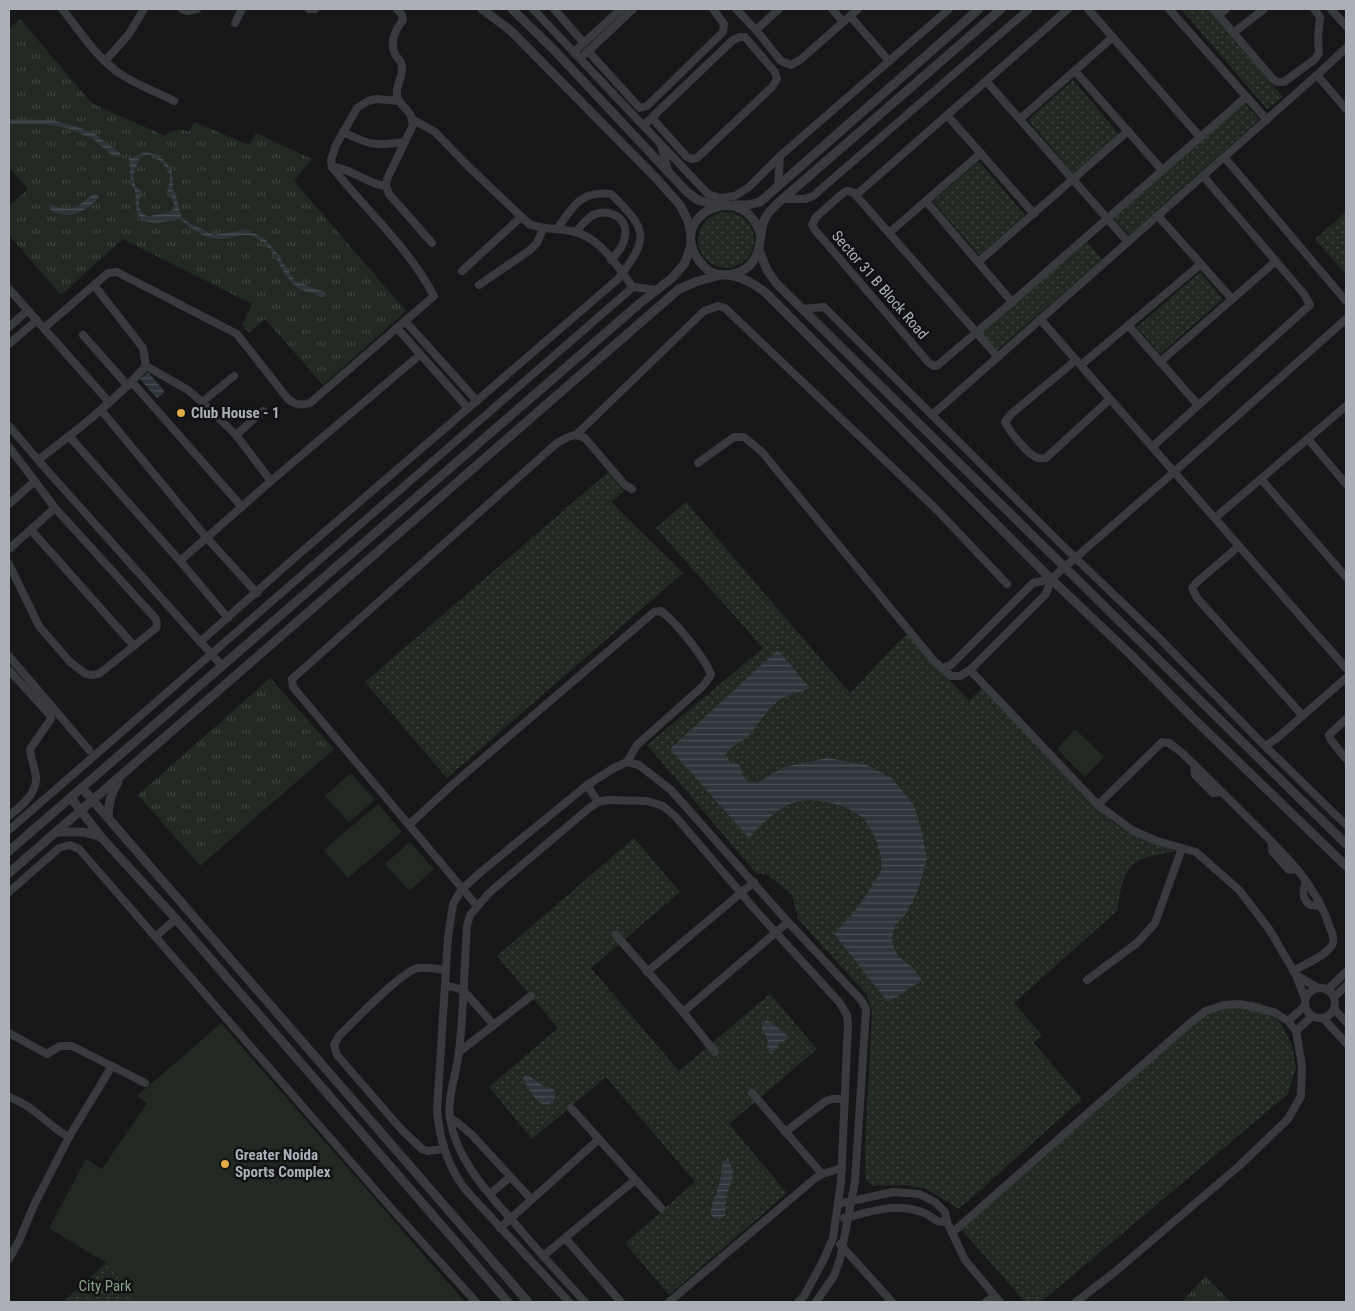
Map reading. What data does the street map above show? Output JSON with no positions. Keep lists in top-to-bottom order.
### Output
{
  "streets": {
    "street": ["Sector 31 B Block Road"]
  },
  "parks": ["City Park"],
  "places": ["Club House - 1", "Greater Noida Sports Complex"]
}
